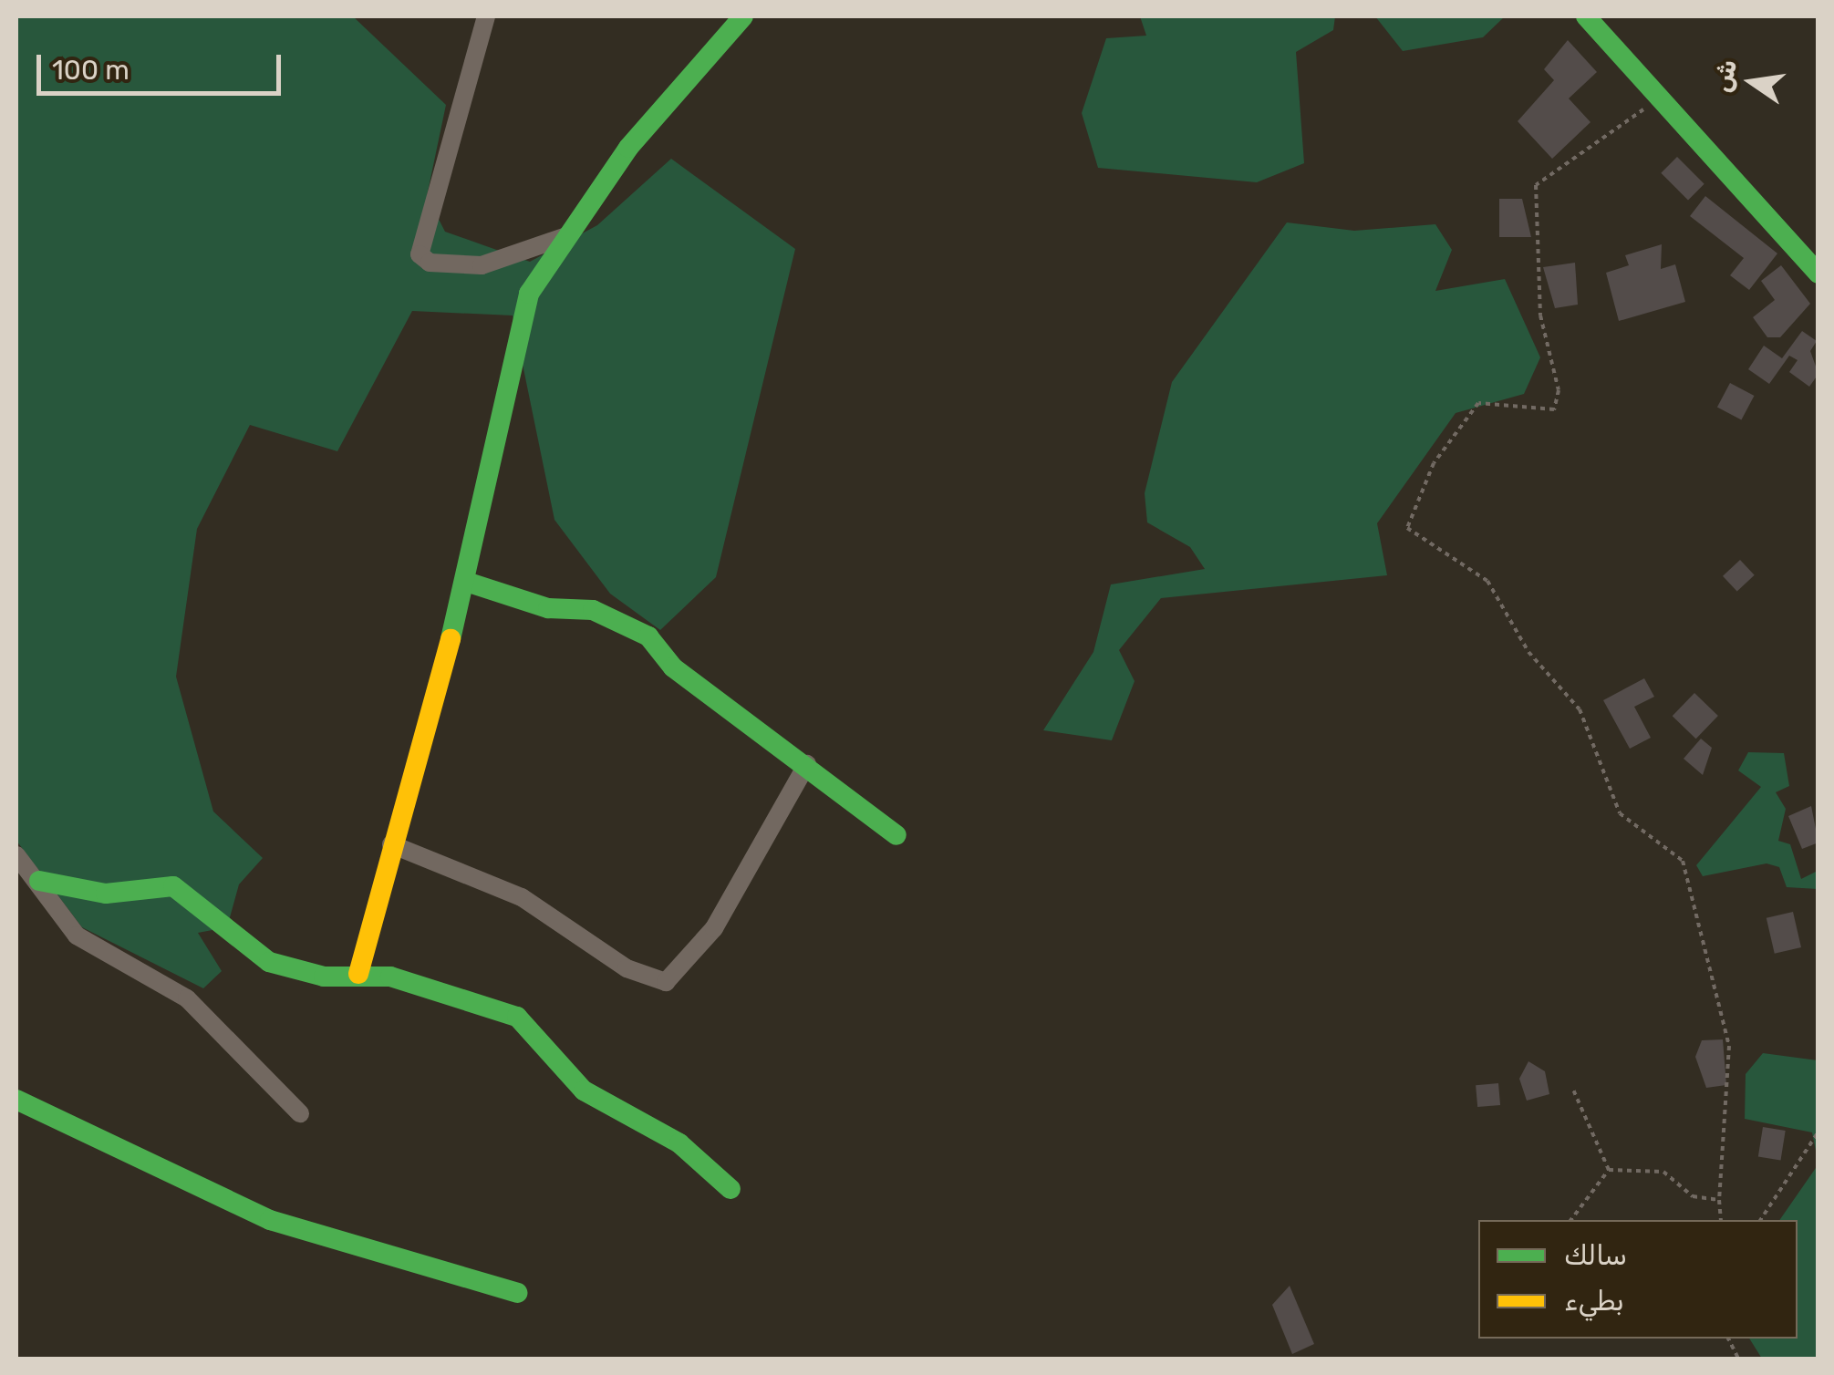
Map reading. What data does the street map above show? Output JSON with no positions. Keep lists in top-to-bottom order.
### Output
{
  "legend": ["سالك", "بطيء"],
  "scale_bar": "100 m",
  "north": "left"
}
